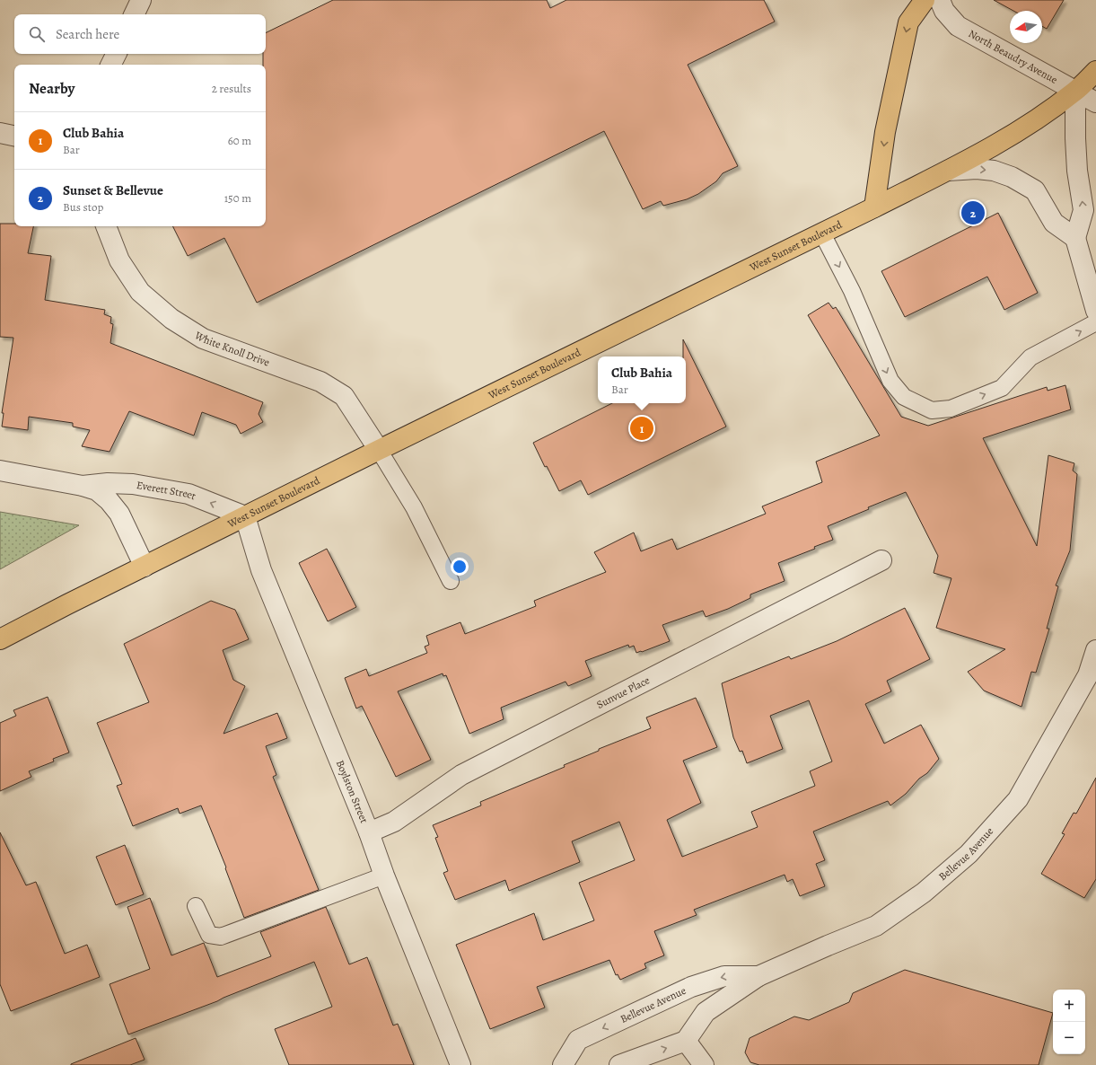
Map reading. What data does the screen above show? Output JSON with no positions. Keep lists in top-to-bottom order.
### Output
{
  "streets": {
    "main road": ["West Sunset Boulevard"],
    "street": [
      "North Beaudry Avenue",
      "White Knoll Drive",
      "Everett Street",
      "Sunvue Place",
      "Boylston Street",
      "Bellevue Avenue"
    ]
  },
  "crossings": [
    ["North Beaudry Avenue", "West Sunset Boulevard"],
    ["West Sunset Boulevard", "White Knoll Drive"],
    ["West Sunset Boulevard", "Everett Street"],
    ["West Sunset Boulevard", "Boylston Street"],
    ["Everett Street", "Boylston Street"],
    ["Sunvue Place", "Boylston Street"]
  ],
  "one_way": ["Everett Street"],
  "north": "left",
  "page": {
    "search": "Search here",
    "heading": ["Nearby", "2 results"],
    "list": [
      {
        "mark": "1",
        "name": "Club Bahia",
        "note": "Bar",
        "value": "60 m"
      },
      {
        "mark": "2",
        "name": "Sunset & Bellevue",
        "note": "Bus stop",
        "value": "150 m"
      }
    ],
    "pins": ["2", "1"],
    "popup": ["Club Bahia", "Bar"],
    "map_buttons": ["+", "−"]
  }
}
